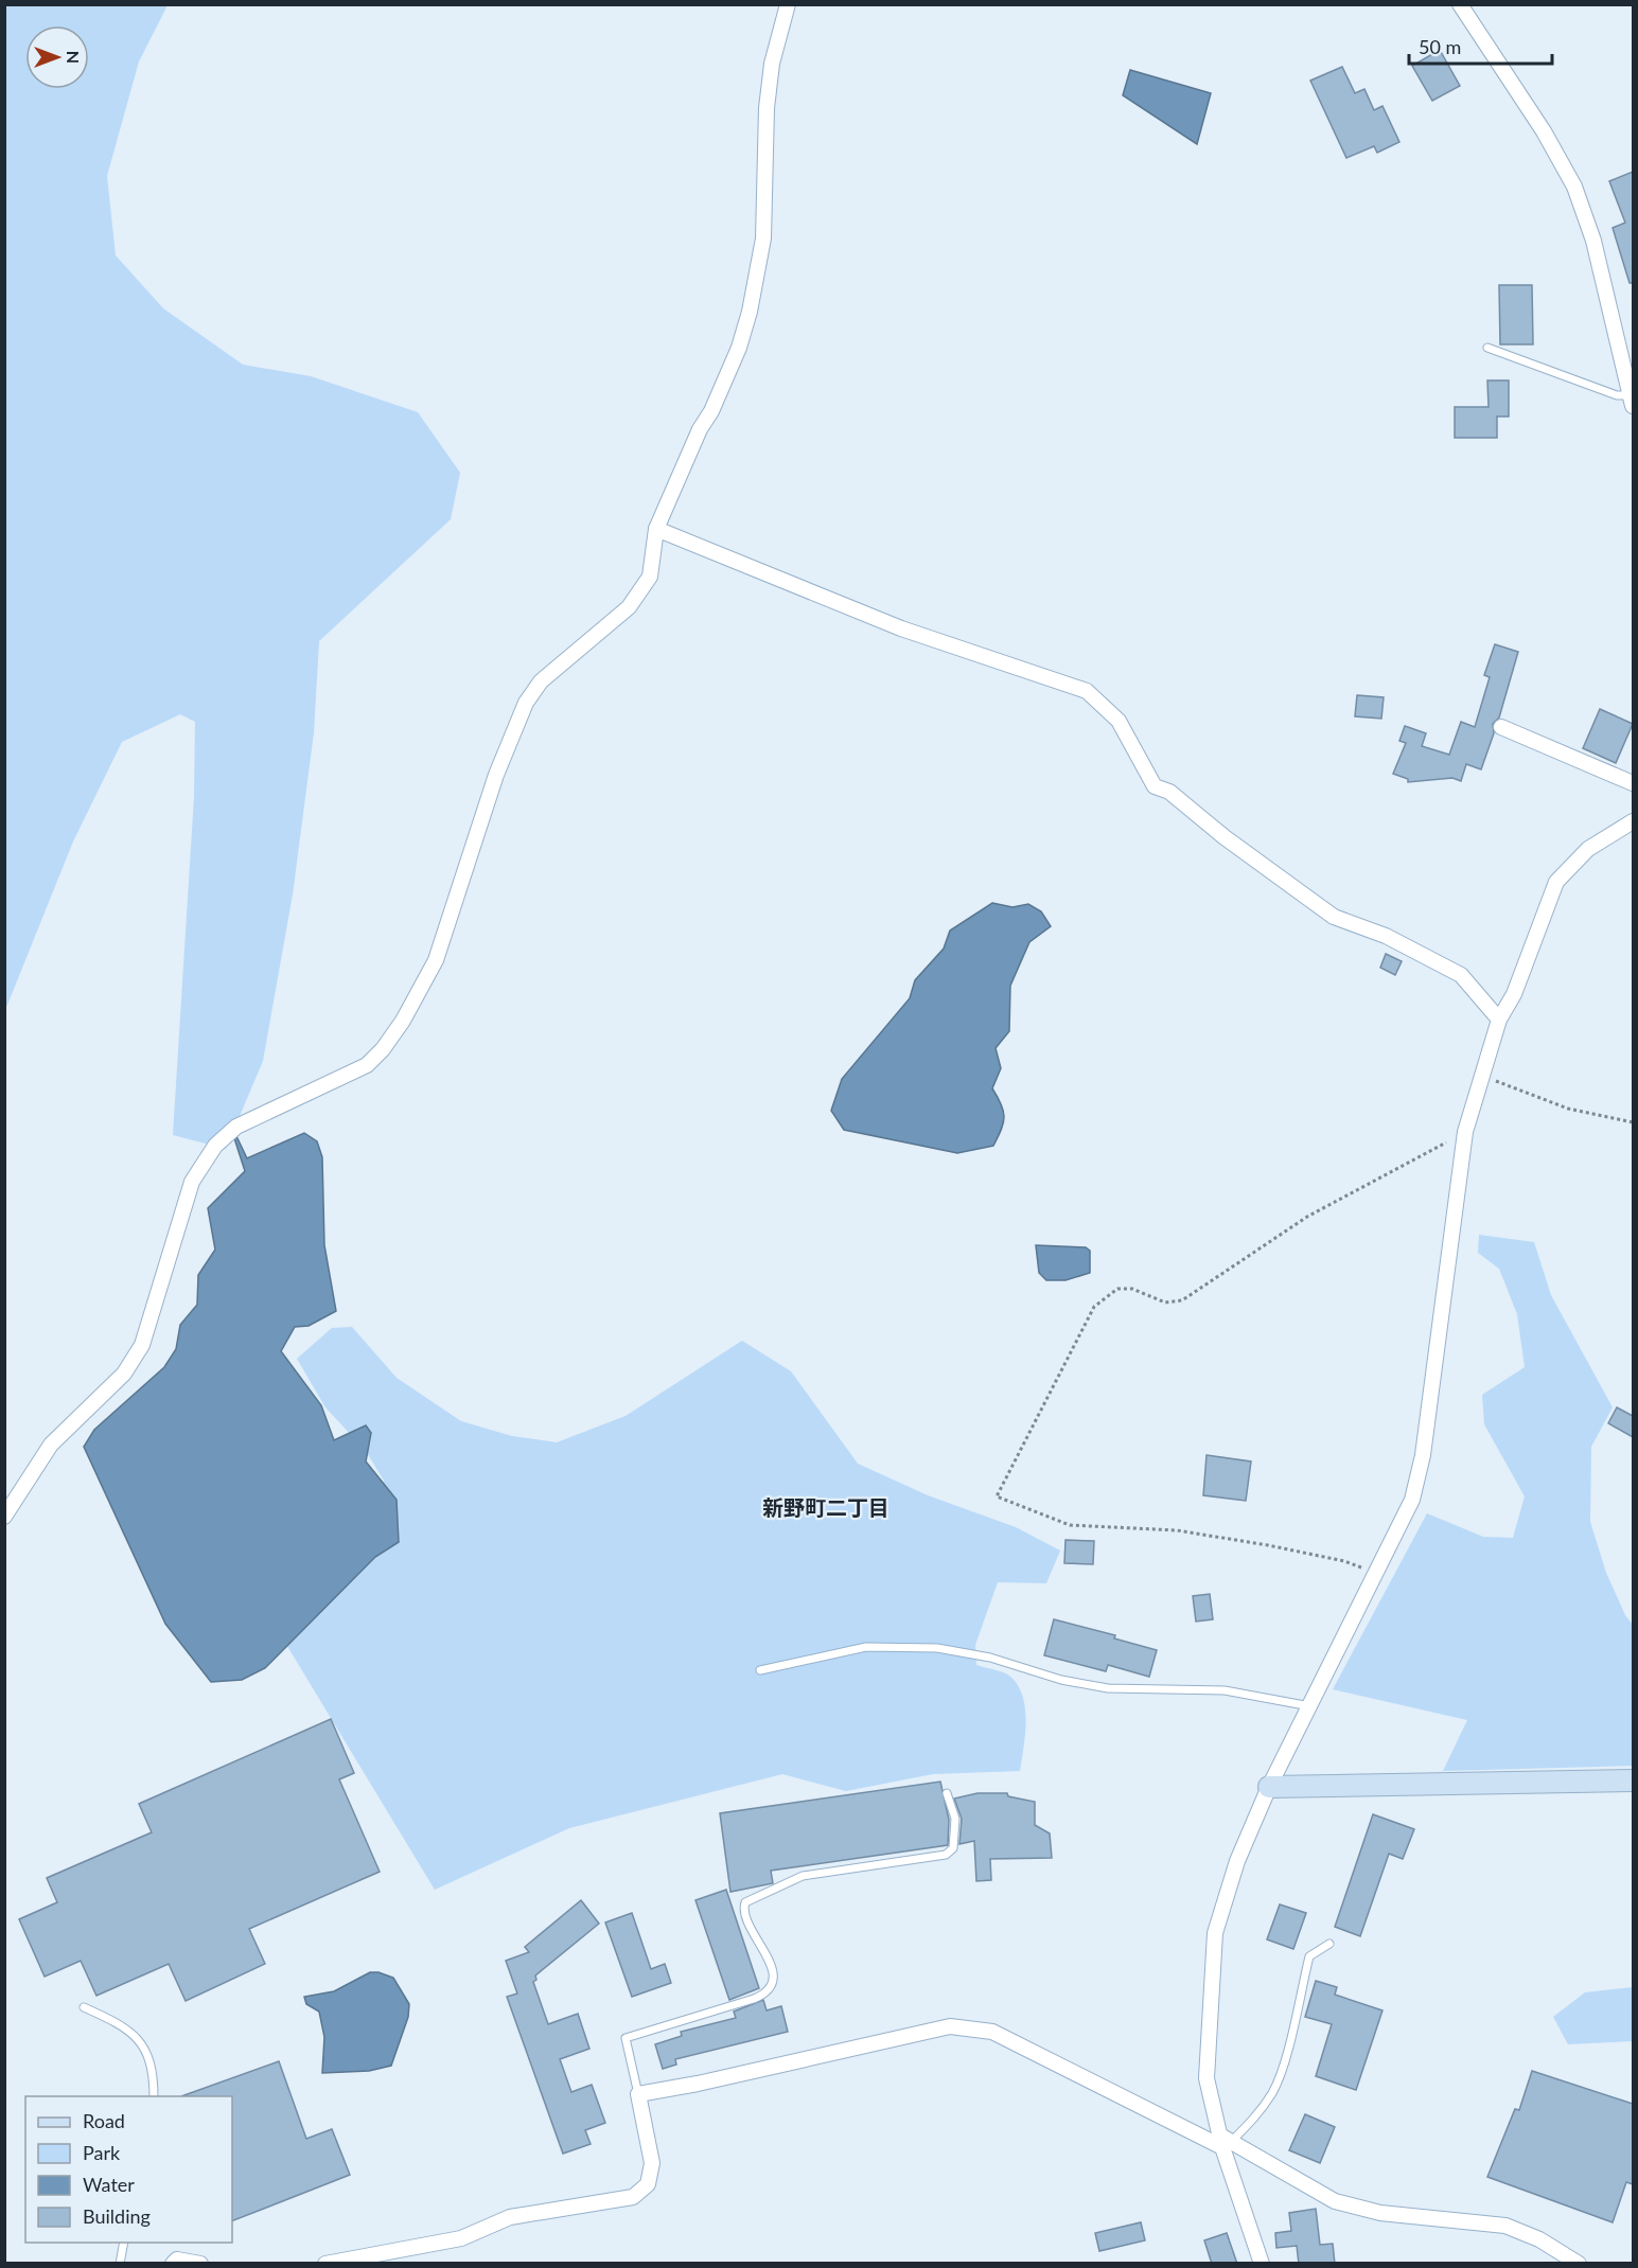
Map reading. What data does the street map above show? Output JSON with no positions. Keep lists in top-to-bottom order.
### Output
{
  "districts": ["新野町二丁目"],
  "legend": [
    "Road",
    "Park",
    "Water",
    "Building"
  ],
  "scale_bar": "50 m",
  "north": "right"
}
